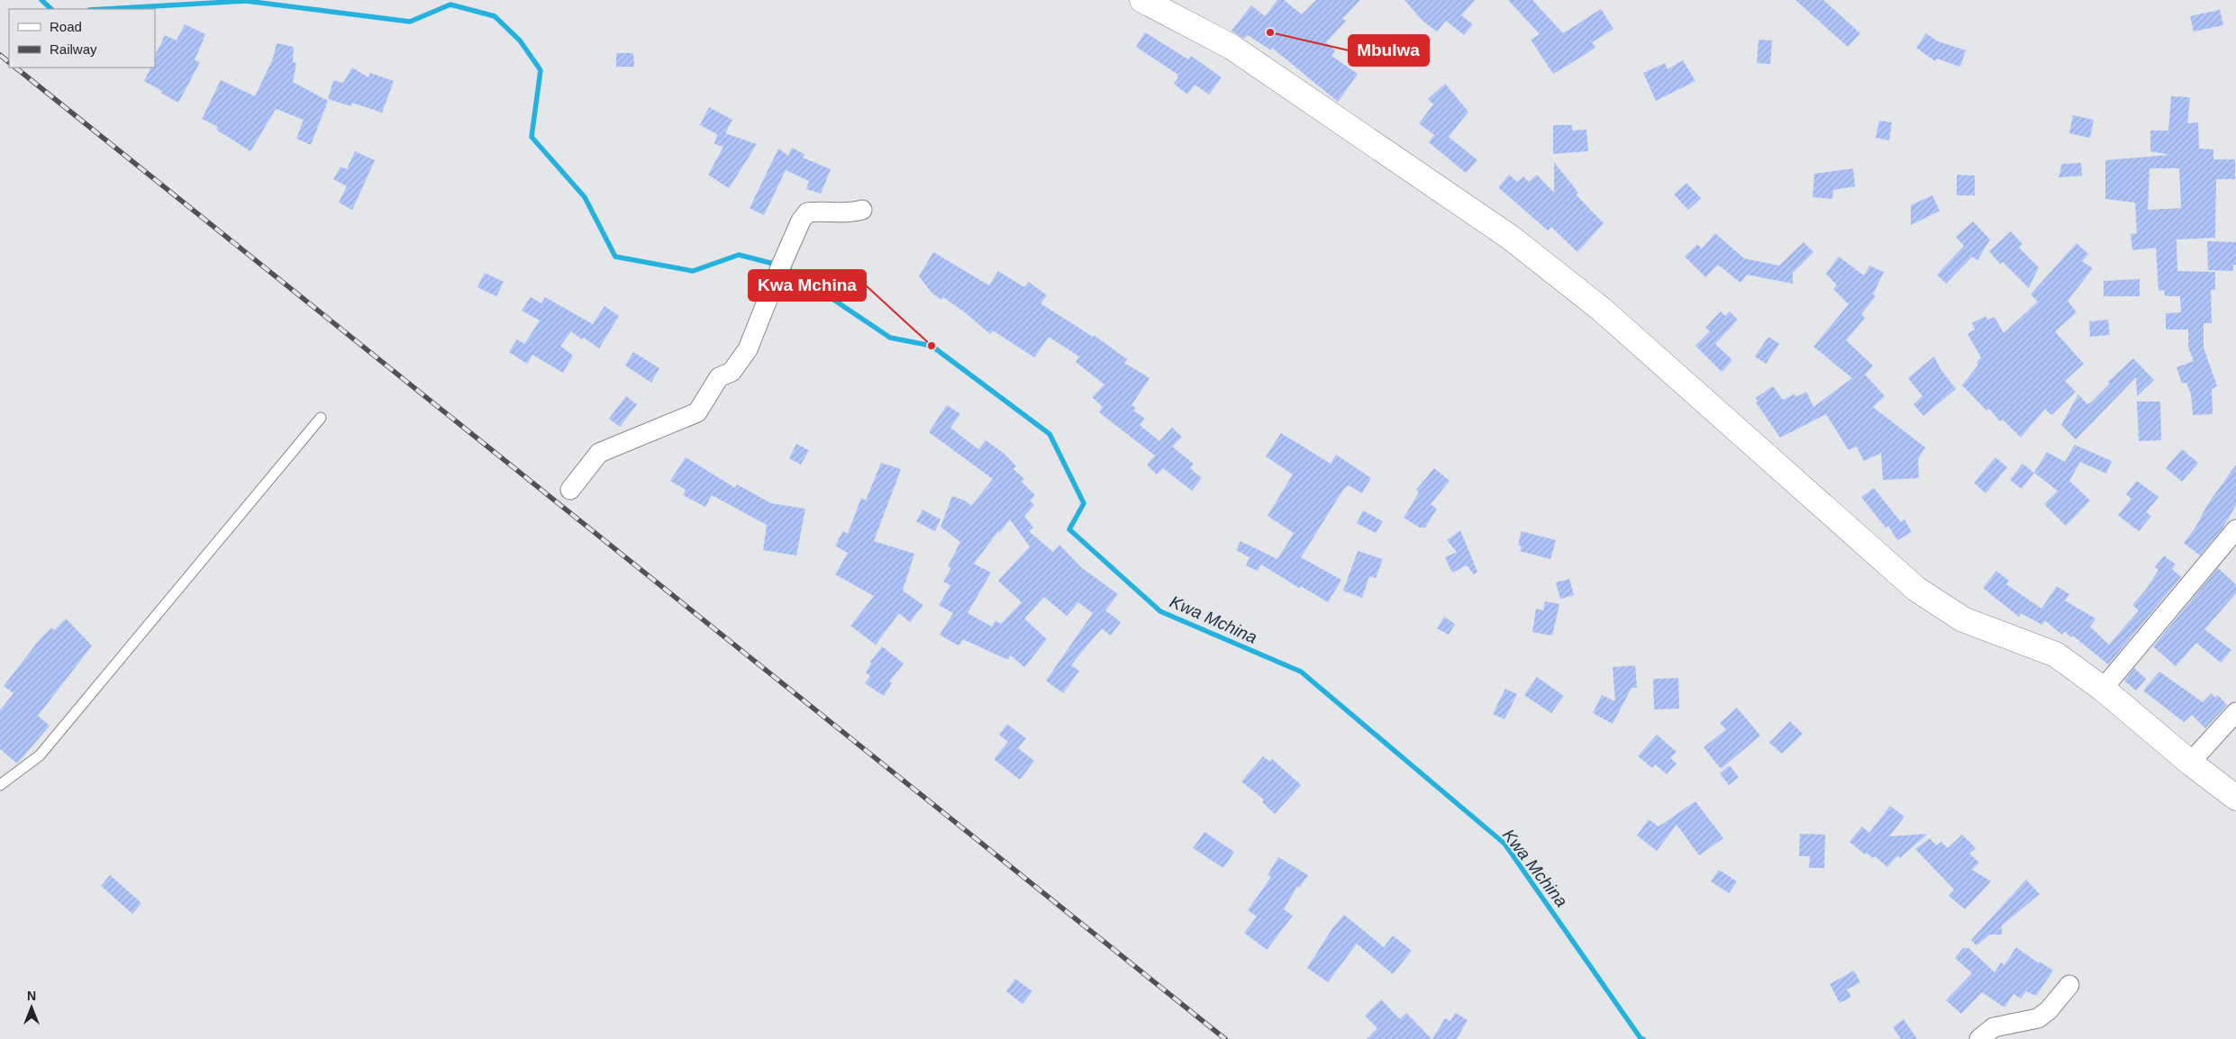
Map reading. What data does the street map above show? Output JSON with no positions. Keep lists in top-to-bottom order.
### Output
{
  "water": ["Kwa Mchina"],
  "places": ["Mbulwa", "Kwa Mchina"],
  "legend": ["Road", "Railway"],
  "north": "top"
}
